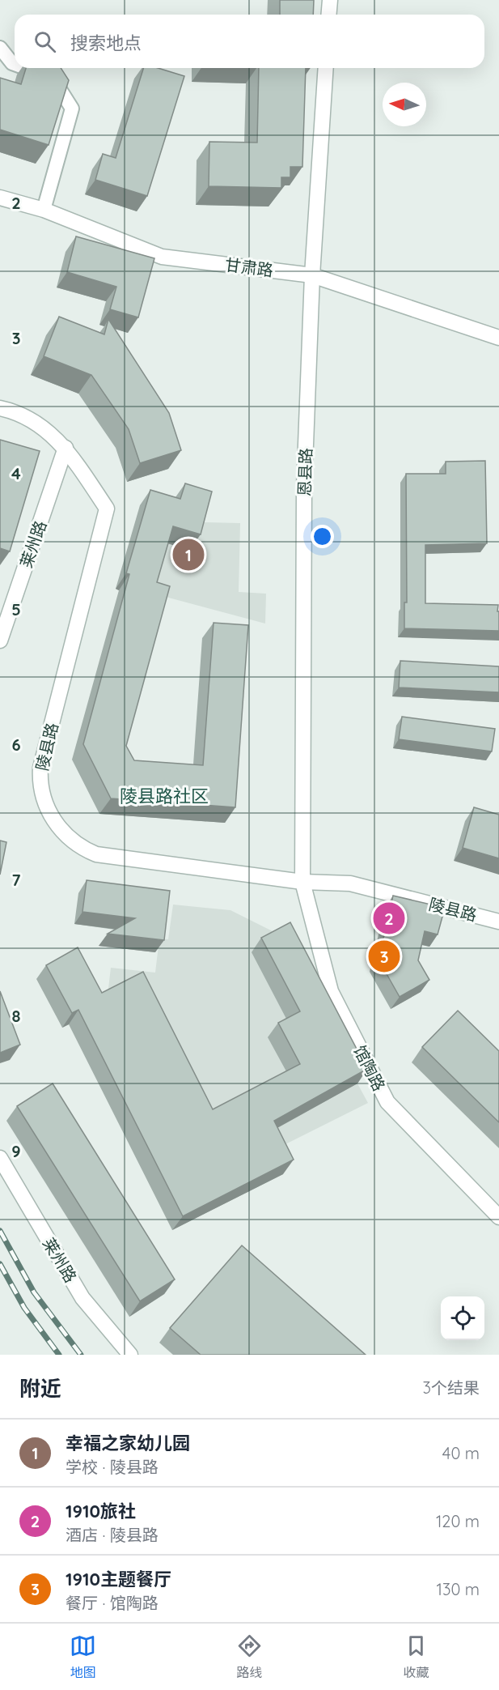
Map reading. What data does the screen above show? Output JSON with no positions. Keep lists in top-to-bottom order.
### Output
{
  "streets": {
    "street": [
      "甘肃路",
      "恩县路",
      "莱州路",
      "陵县路",
      "馆陶路"
    ]
  },
  "crossings": [
    ["甘肃路", "恩县路"],
    ["恩县路", "陵县路"],
    ["恩县路", "馆陶路"],
    ["莱州路", "陵县路"],
    ["陵县路", "馆陶路"]
  ],
  "districts": ["陵县路社区"],
  "north": "left",
  "page": {
    "search": "搜索地点",
    "pins": ["1", "2", "3"],
    "heading": ["附近", "3个结果"],
    "list": [
      {
        "mark": "1",
        "name": "幸福之家幼儿园",
        "note": "学校 · 陵县路",
        "value": "40 m"
      },
      {
        "mark": "2",
        "name": "1910旅社",
        "note": "酒店 · 陵县路",
        "value": "120 m"
      },
      {
        "mark": "3",
        "name": "1910主题餐厅",
        "note": "餐厅 · 馆陶路",
        "value": "130 m"
      }
    ],
    "nav": ["地图", "路线", "收藏"]
  },
  "grid": {
    "rows": [
      "2",
      "3",
      "4",
      "5",
      "6",
      "7",
      "8",
      "9"
    ]
  }
}
